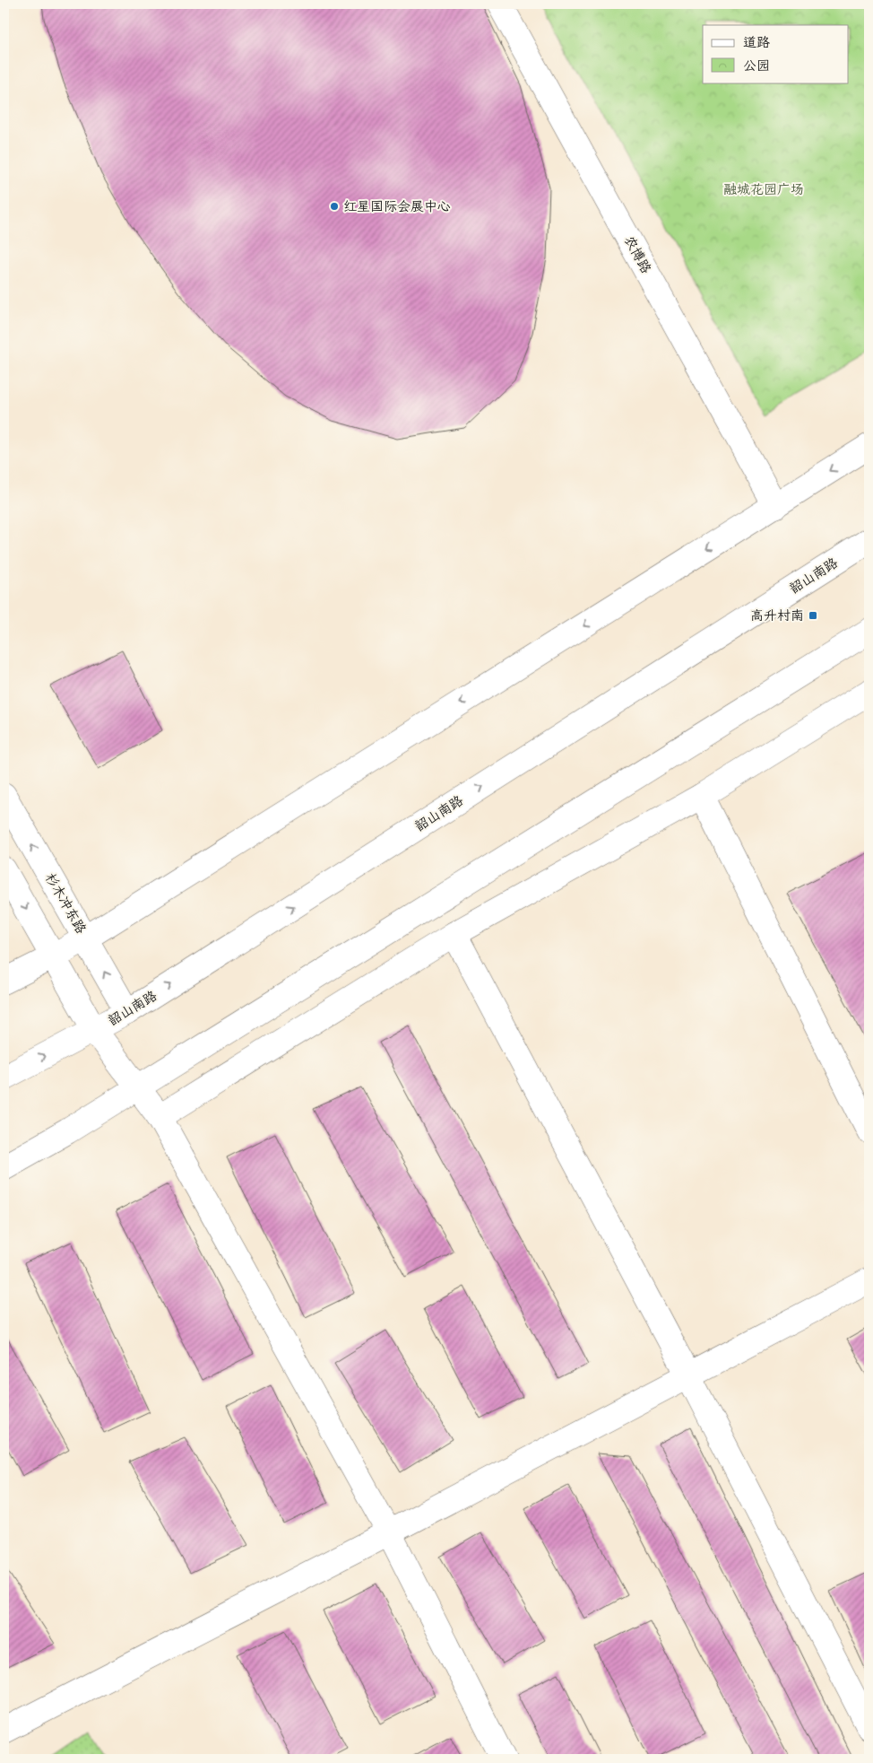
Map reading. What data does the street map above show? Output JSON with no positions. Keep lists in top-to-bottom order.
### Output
{
  "streets": {
    "street": ["农博路", "韶山南路", "杉木冲东路"]
  },
  "crossings": [
    ["韶山南路", "杉木冲东路"]
  ],
  "parks": ["融城花园广场"],
  "places": {
    "other": ["红星国际会展中心"],
    "transit": ["高升村南"]
  },
  "legend": ["道路", "公园"]
}
